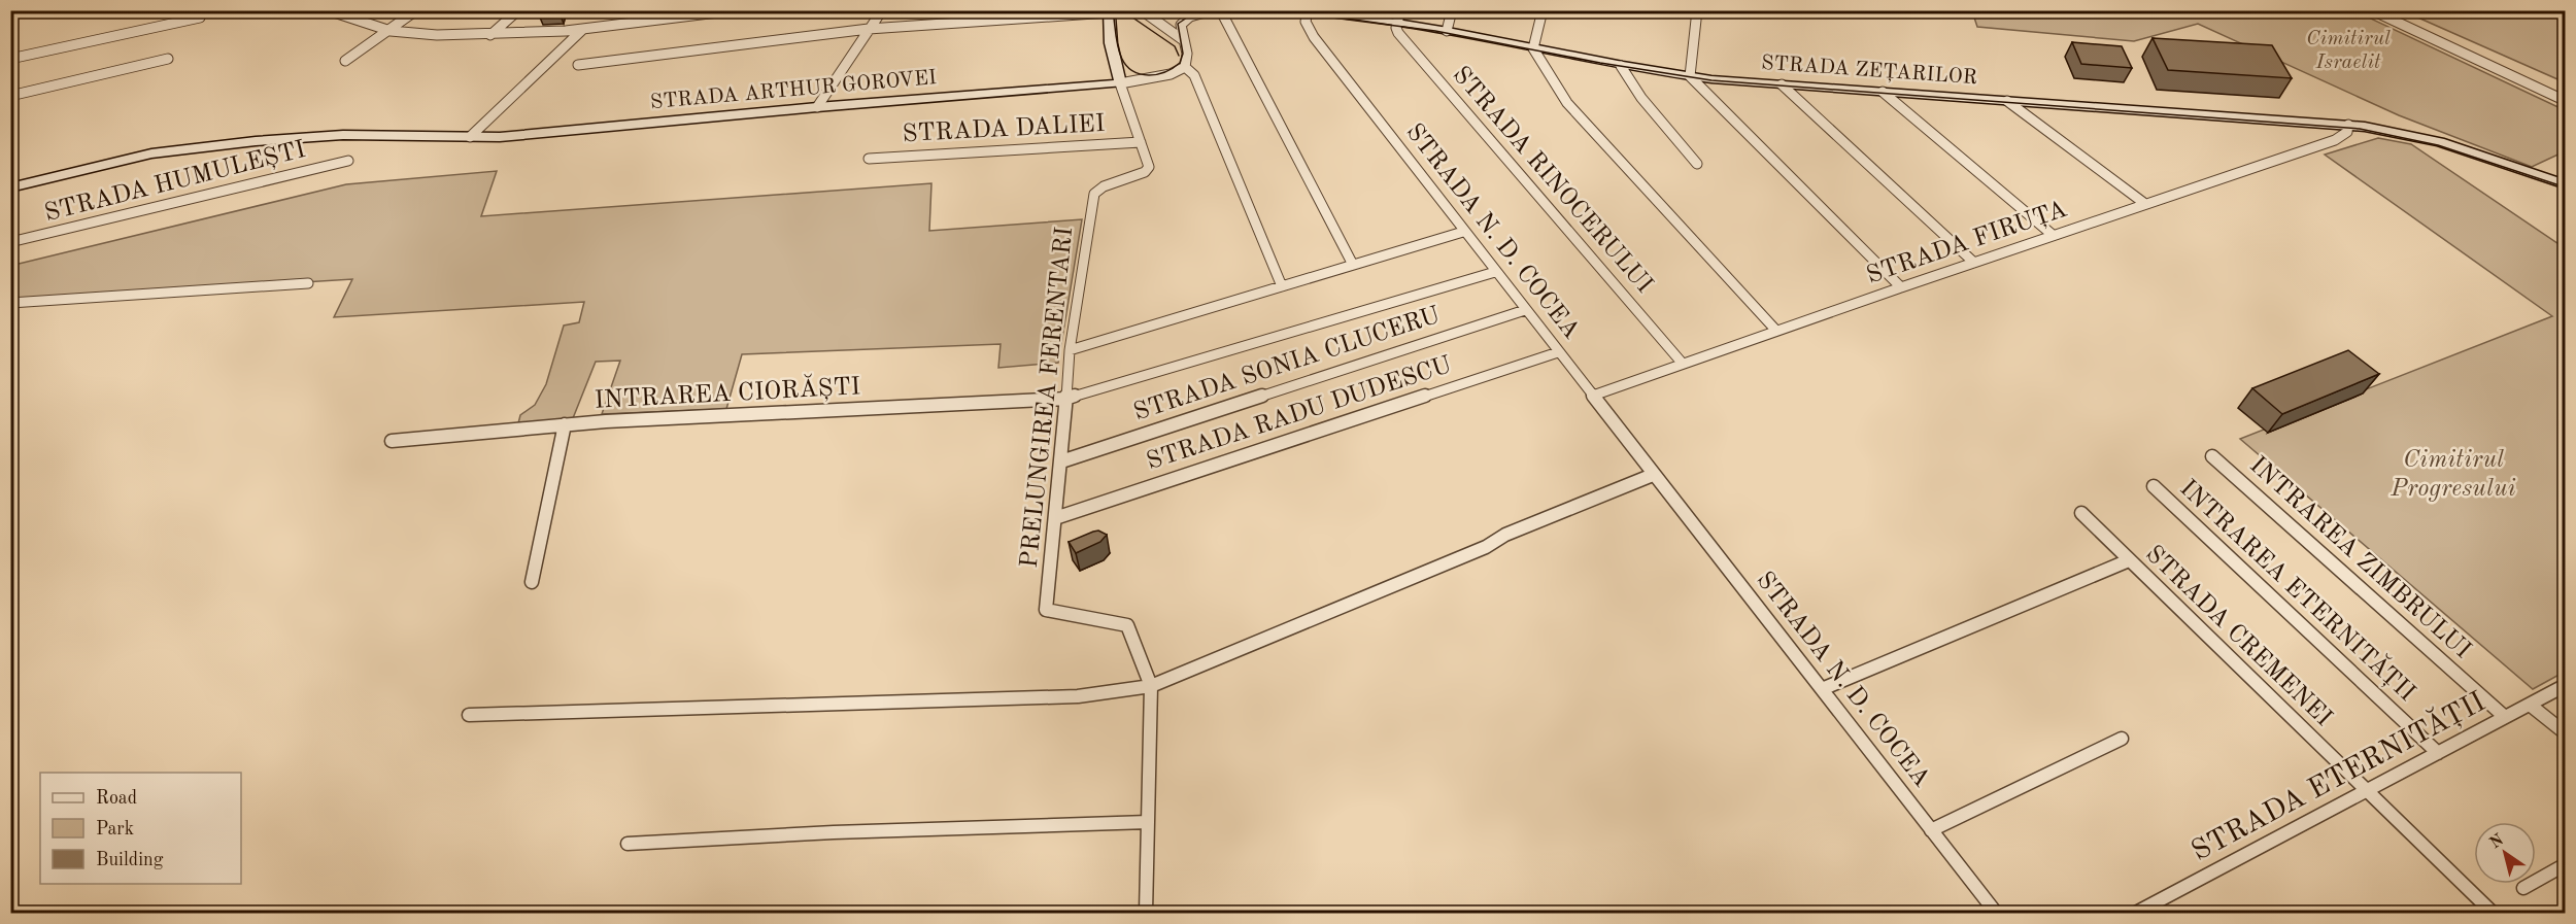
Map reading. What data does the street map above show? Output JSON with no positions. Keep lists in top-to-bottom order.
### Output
{
  "streets": {
    "main road": ["STRADA ZEȚARILOR", "STRADA ARTHUR GOROVEI", "PRELUNGIREA FERENTARI"],
    "street": [
      "STRADA DALIEI",
      "STRADA RINOCERULUI",
      "STRADA HUMULEȘTI",
      "STRADA N. D. COCEA",
      "STRADA FIRUȚA",
      "STRADA SONIA CLUCERU",
      "INTRAREA CIORĂȘTI",
      "STRADA RADU DUDESCU",
      "INTRAREA ZIMBRULUI",
      "INTRAREA ETERNITĂȚII",
      "STRADA CREMENEI",
      "STRADA ETERNITĂȚII"
    ]
  },
  "crossings": [
    ["STRADA ZEȚARILOR", "STRADA RINOCERULUI"],
    ["STRADA ZEȚARILOR", "STRADA N. D. COCEA"],
    ["STRADA ZEȚARILOR", "STRADA FIRUȚA"],
    ["STRADA ARTHUR GOROVEI", "PRELUNGIREA FERENTARI"],
    ["STRADA DALIEI", "PRELUNGIREA FERENTARI"],
    ["STRADA RINOCERULUI", "STRADA FIRUȚA"],
    ["STRADA N. D. COCEA", "STRADA FIRUȚA"],
    ["STRADA N. D. COCEA", "STRADA SONIA CLUCERU"],
    ["STRADA N. D. COCEA", "INTRAREA CIORĂȘTI"],
    ["STRADA N. D. COCEA", "STRADA RADU DUDESCU"],
    ["STRADA SONIA CLUCERU", "PRELUNGIREA FERENTARI"],
    ["INTRAREA CIORĂȘTI", "PRELUNGIREA FERENTARI"],
    ["PRELUNGIREA FERENTARI", "STRADA RADU DUDESCU"],
    ["INTRAREA ZIMBRULUI", "STRADA ETERNITĂȚII"],
    ["INTRAREA ETERNITĂȚII", "STRADA ETERNITĂȚII"],
    ["STRADA CREMENEI", "STRADA ETERNITĂȚII"]
  ],
  "parks": ["Cimitirul Israelit", "Cimitirul Progresului"],
  "legend": ["Road", "Park", "Building"],
  "north": "top left"
}
